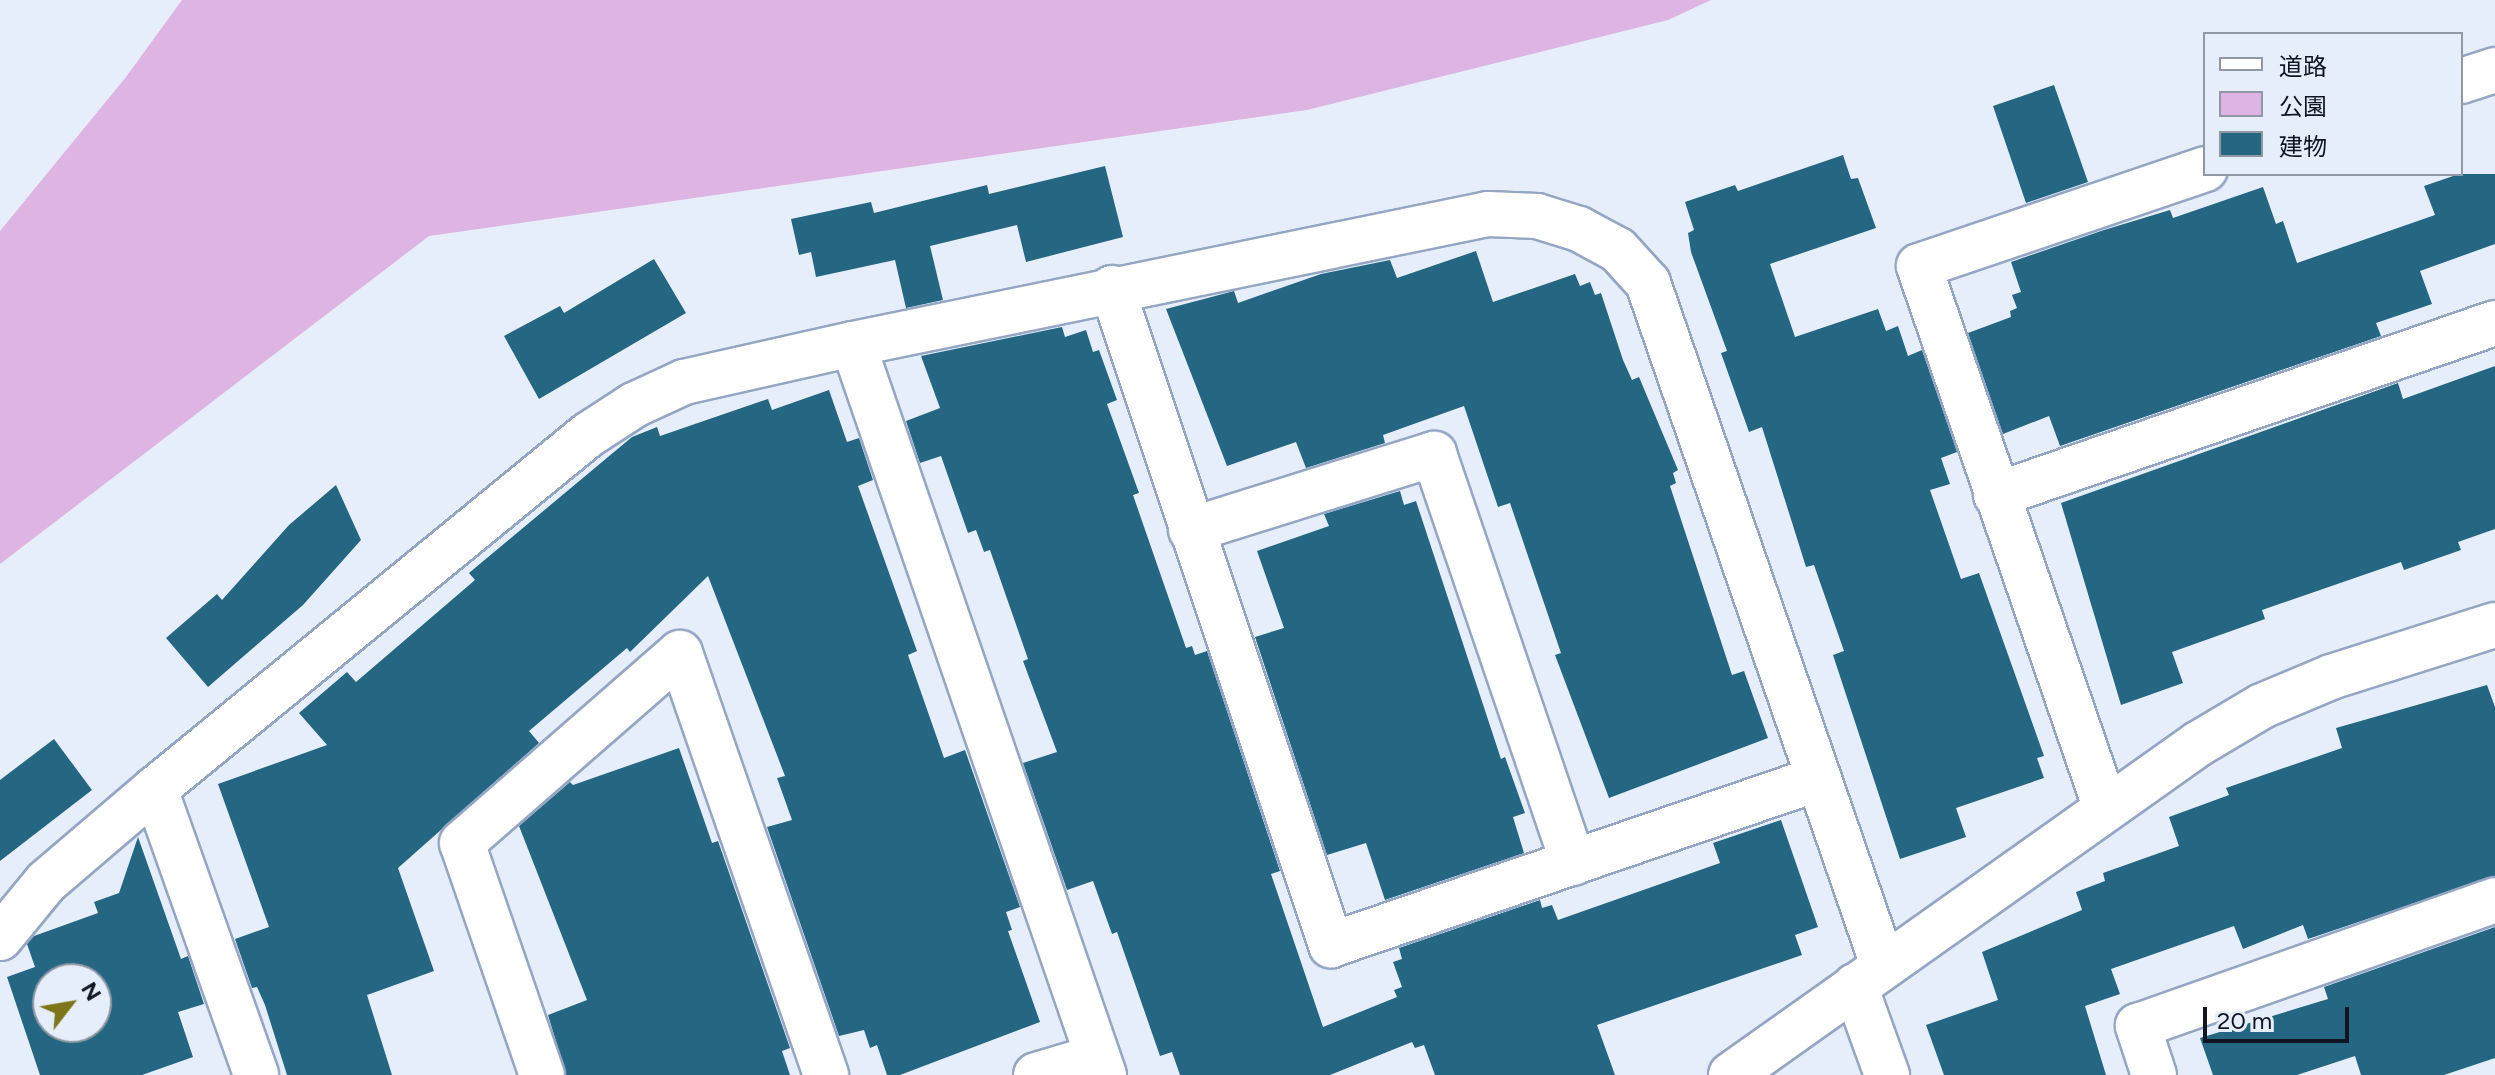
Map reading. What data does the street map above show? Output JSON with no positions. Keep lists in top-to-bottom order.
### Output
{
  "legend": ["道路", "公園", "建物"],
  "scale_bar": "20 m",
  "north": "top right"
}
